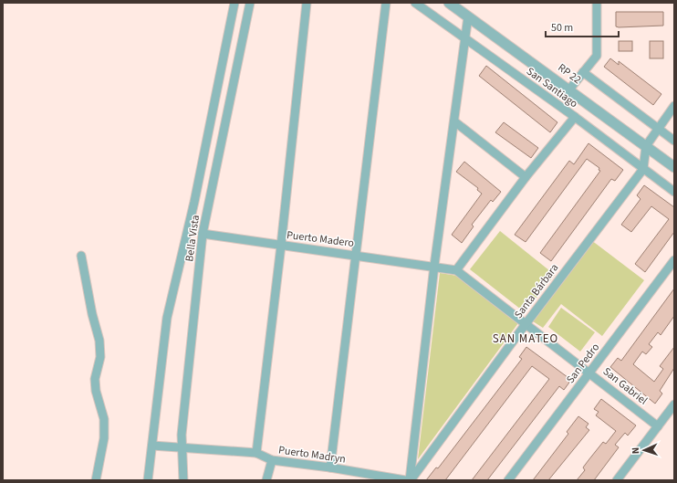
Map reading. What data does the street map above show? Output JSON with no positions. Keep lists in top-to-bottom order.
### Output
{
  "streets": {
    "street": [
      "RP 22",
      "San Santiago",
      "Bella Vista",
      "Puerto Madero",
      "Santa Bárbara",
      "San Pedro",
      "San Gabriel",
      "Puerto Madryn"
    ]
  },
  "crossings": [
    ["San Santiago", "Santa Bárbara"],
    ["Bella Vista", "Puerto Madero"],
    ["Bella Vista", "Puerto Madryn"],
    ["Puerto Madero", "San Gabriel"],
    ["Santa Bárbara", "San Gabriel"],
    ["San Pedro", "San Gabriel"]
  ],
  "districts": ["SAN MATEO"],
  "scale_bar": "50 m",
  "north": "left"
}
